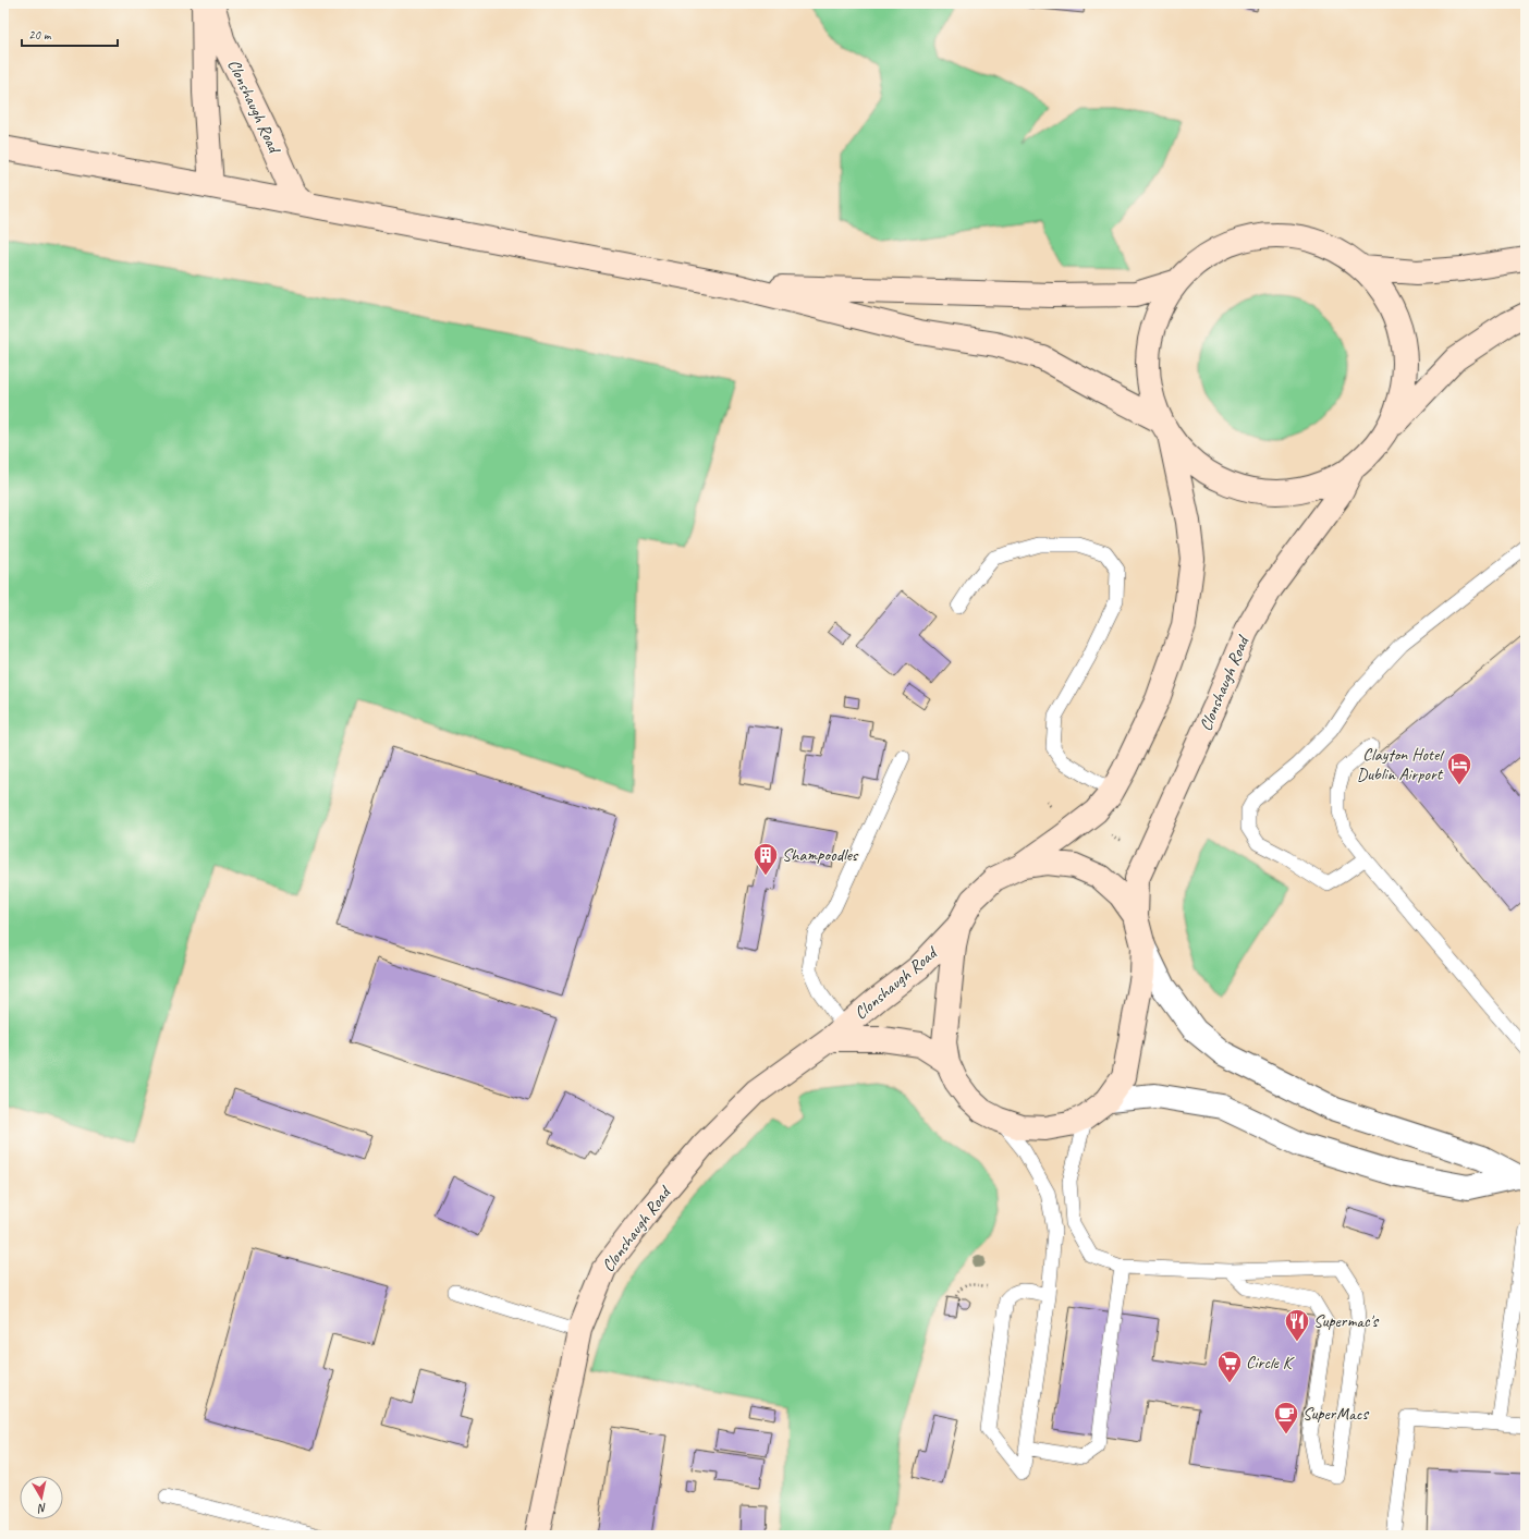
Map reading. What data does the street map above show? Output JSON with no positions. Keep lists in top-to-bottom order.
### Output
{
  "streets": {
    "street": ["Clonshaugh Road"]
  },
  "places": {
    "hotel": ["Clayton Hotel Dublin Airport"],
    "building": ["Shampoodles"],
    "restaurant": ["Supermac's"],
    "supermarket": ["Circle K"],
    "cafe": ["SuperMacs"]
  },
  "scale_bar": "20 m",
  "north": "bottom"
}
